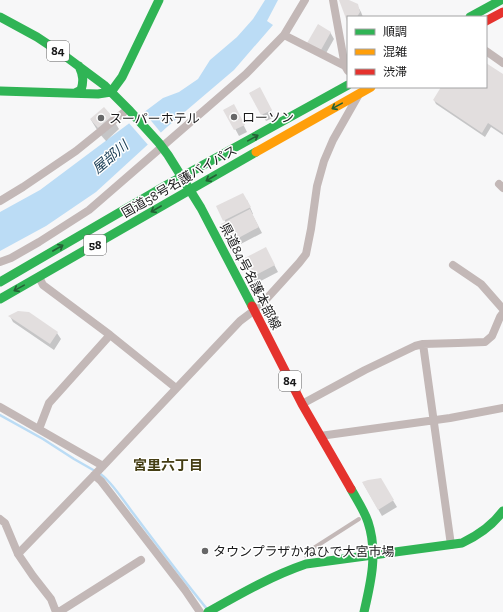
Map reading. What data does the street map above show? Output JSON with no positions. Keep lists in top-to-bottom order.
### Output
{
  "streets": {
    "main road": [
      "84",
      "国道58号名護バイパス",
      "58",
      "県道84号名護本部線"
    ]
  },
  "crossings": [
    ["国道58号名護バイパス", "県道84号名護本部線"]
  ],
  "districts": ["宮里六丁目"],
  "water": ["屋部川"],
  "places": ["ローソン", "スーパーホテル", "タウンプラザかねひで大宮市場"],
  "legend": ["順調", "混雑", "渋滞"]
}
